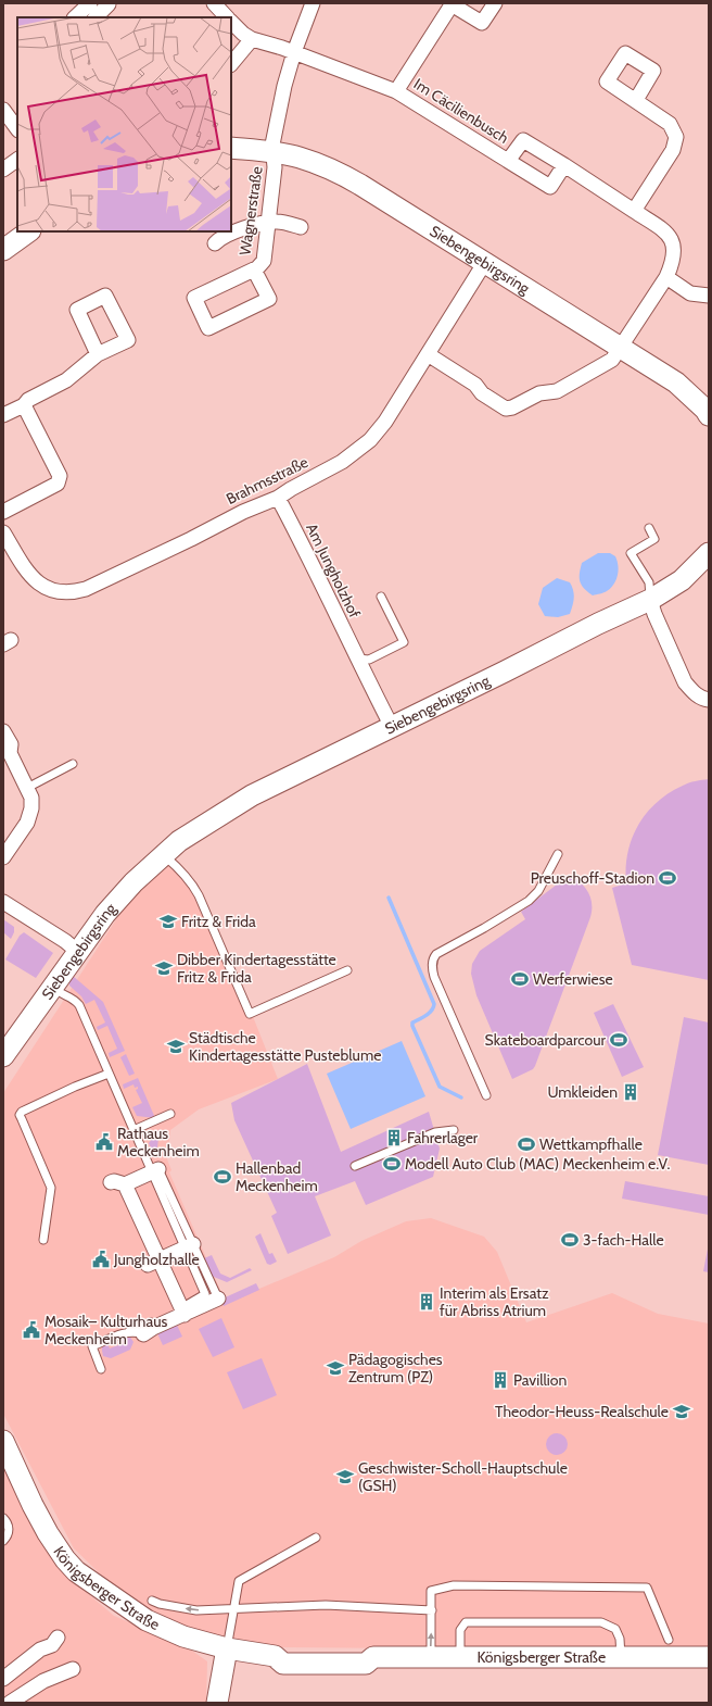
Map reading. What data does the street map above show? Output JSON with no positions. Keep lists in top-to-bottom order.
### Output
{
  "streets": {
    "street": [
      "Im Cäcilienbusch",
      "Wagnerstraße",
      "Siebengebirgsring",
      "Brahmsstraße",
      "Am Jungholzhof",
      "Königsberger Straße"
    ]
  },
  "crossings": [
    ["Im Cäcilienbusch", "Wagnerstraße"],
    ["Im Cäcilienbusch", "Siebengebirgsring"],
    ["Im Cäcilienbusch", "Brahmsstraße"],
    ["Wagnerstraße", "Siebengebirgsring"],
    ["Siebengebirgsring", "Brahmsstraße"],
    ["Siebengebirgsring", "Am Jungholzhof"],
    ["Brahmsstraße", "Am Jungholzhof"]
  ],
  "places": {
    "sports": [
      "Preuschoff-Stadion",
      "Werferwiese",
      "Skateboardparcour",
      "Wettkampfhalle",
      "Modell Auto Club (MAC) Meckenheim e.V.",
      "Hallenbad Meckenheim",
      "3-fach-Halle"
    ],
    "school or university": [
      "Fritz & Frida",
      "Dibber Kindertagesstätte Fritz & Frida",
      "Städtische Kindertagesstätte Pusteblume",
      "Pädagogisches Zentrum (PZ)",
      "Theodor-Heuss-Realschule",
      "Geschwister-Scholl-Hauptschule (GSH)"
    ],
    "building": [
      "Umkleiden",
      "Fahrerlager",
      "Interim als Ersatz für Abriss Atrium",
      "Pavillion"
    ],
    "public building": ["Rathaus Meckenheim", "Jungholzhalle", "Mosaik– Kulturhaus Meckenheim"]
  }
}
